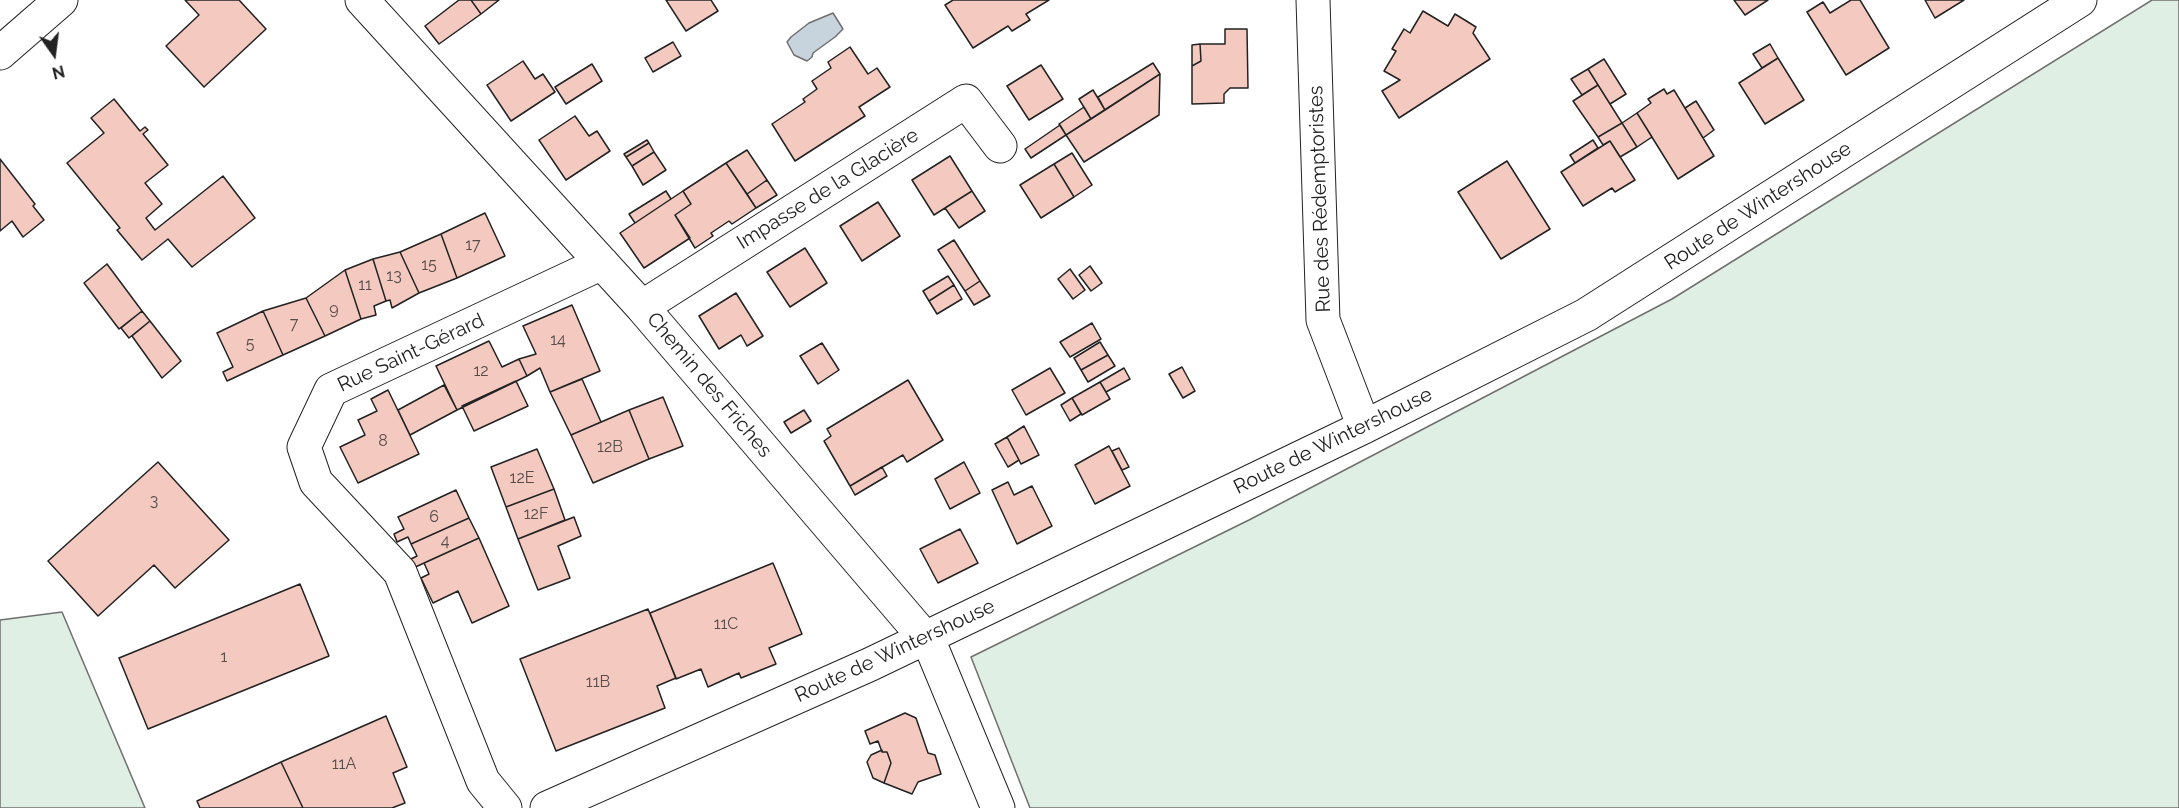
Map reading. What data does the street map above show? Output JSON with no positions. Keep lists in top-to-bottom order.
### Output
{
  "streets": {
    "street": [
      "Impasse de la Glacière",
      "Rue des Rédemptoristes",
      "Route de Wintershouse",
      "Rue Saint-Gérard",
      "Chemin des Friches"
    ]
  },
  "crossings": [
    ["Impasse de la Glacière", "Chemin des Friches"],
    ["Rue des Rédemptoristes", "Route de Wintershouse"],
    ["Route de Wintershouse", "Chemin des Friches"],
    ["Rue Saint-Gérard", "Chemin des Friches"]
  ],
  "house_numbers": [
    "17",
    "15",
    "13",
    "11",
    "9",
    "7",
    "14",
    "5",
    "12",
    "8",
    "12B",
    "12E",
    "3",
    "12F",
    "6",
    "4",
    "11C",
    "1",
    "11B",
    "11A"
  ],
  "north": "bottom"
}
